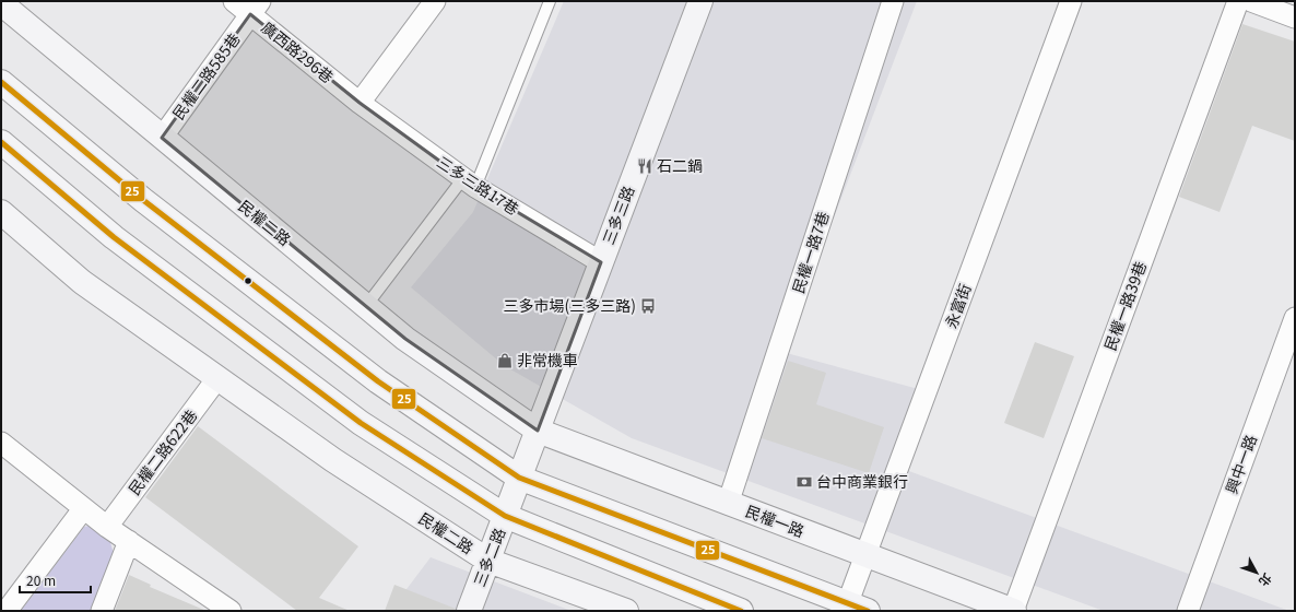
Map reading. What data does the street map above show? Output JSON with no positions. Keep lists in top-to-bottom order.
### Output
{
  "streets": {
    "street": [
      "廣西路296巷",
      "民權二路585巷",
      "三多三路17巷",
      "三多三路",
      "民權二路",
      "民權一路7巷",
      "永富街",
      "民權一路39巷",
      "民權二路622巷",
      "興中一路",
      "民權一路",
      "三多二路"
    ]
  },
  "crossings": [
    ["廣西路296巷", "民權二路585巷"],
    ["廣西路296巷", "三多三路17巷"],
    ["民權二路585巷", "民權二路"],
    ["三多三路17巷", "三多三路"],
    ["三多三路", "民權二路"],
    ["三多三路", "民權一路"],
    ["三多三路", "三多二路"],
    ["民權二路", "民權二路622巷"],
    ["民權二路", "民權一路"],
    ["民權二路", "三多二路"],
    ["民權一路7巷", "民權一路"],
    ["永富街", "民權一路"],
    ["民權一路39巷", "民權一路"],
    ["民權一路", "三多二路"]
  ],
  "places": {
    "restaurant": ["石二鍋"],
    "bus stop": ["三多市場(三多三路)"],
    "shop": ["非常機車"],
    "bank": ["台中商業銀行"]
  },
  "lines": ["transit line 25"],
  "scale_bar": "20 m",
  "north": "bottom right"
}
